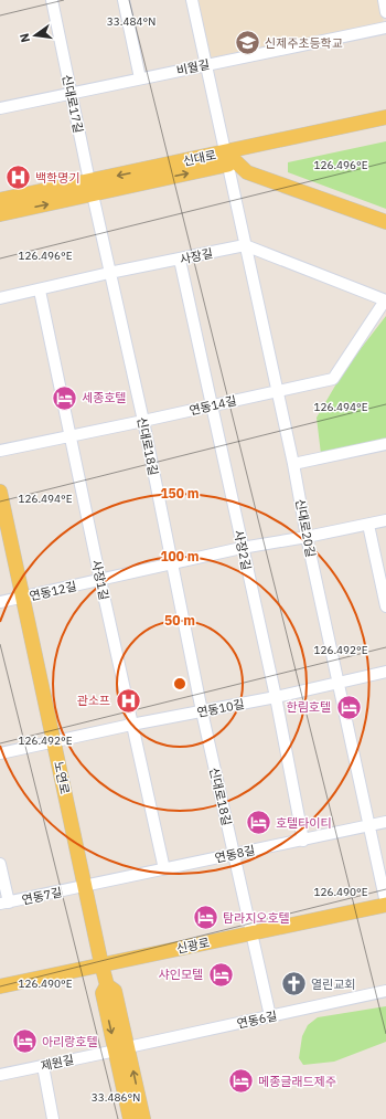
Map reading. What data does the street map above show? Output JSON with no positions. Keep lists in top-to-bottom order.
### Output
{
  "streets": {
    "main road": ["신대로", "노연로", "신광로"],
    "street": [
      "비월길",
      "신대로17길",
      "사장길",
      "연동14길",
      "신대로18길",
      "신대로20길",
      "사장2길",
      "사장1길",
      "연동12길",
      "연동10길",
      "연동8길",
      "연동7길",
      "연동6길",
      "제원길"
    ]
  },
  "crossings": [
    ["비월길", "신대로17길"],
    ["비월길", "신대로20길"],
    ["신대로17길", "신대로"],
    ["신대로17길", "신대로18길"],
    ["신대로", "신대로18길"],
    ["신대로", "신대로20길"],
    ["사장길", "신대로18길"],
    ["사장길", "신대로20길"],
    ["사장길", "사장2길"],
    ["사장길", "사장1길"],
    ["연동14길", "신대로18길"],
    ["연동14길", "신대로20길"],
    ["연동14길", "사장2길"],
    ["연동14길", "사장1길"],
    ["신대로18길", "연동12길"],
    ["신대로18길", "연동10길"],
    ["신대로18길", "연동8길"],
    ["신대로18길", "신광로"],
    ["신대로18길", "연동6길"],
    ["신대로20길", "연동12길"],
    ["신대로20길", "연동10길"],
    ["신대로20길", "연동8길"],
    ["신대로20길", "신광로"],
    ["사장2길", "연동12길"],
    ["사장2길", "연동10길"],
    ["사장2길", "연동8길"],
    ["사장1길", "연동12길"],
    ["사장1길", "연동10길"],
    ["사장1길", "연동8길"],
    ["연동12길", "노연로"],
    ["연동10길", "노연로"],
    ["노연로", "연동8길"],
    ["노연로", "연동7길"],
    ["노연로", "신광로"],
    ["노연로", "연동6길"],
    ["노연로", "제원길"],
    ["연동8길", "연동7길"],
    ["연동6길", "제원길"]
  ],
  "places": {
    "school or university": ["신제주초등학교"],
    "hospital": ["백학명기", "관소프"],
    "hotel": [
      "세종호텔",
      "한림호텔",
      "호텔타이티",
      "탐라지오호텔",
      "샤인모텔",
      "아리랑호텔",
      "메종글래드제주"
    ],
    "church": ["열린교회"]
  },
  "north": "left",
  "coordinates": [
    "33.484°N",
    "126.496°E",
    "126.494°E",
    "126.492°E",
    "126.490°E",
    "33.486°N"
  ],
  "rings": ["150 m", "100 m", "50 m"]
}
